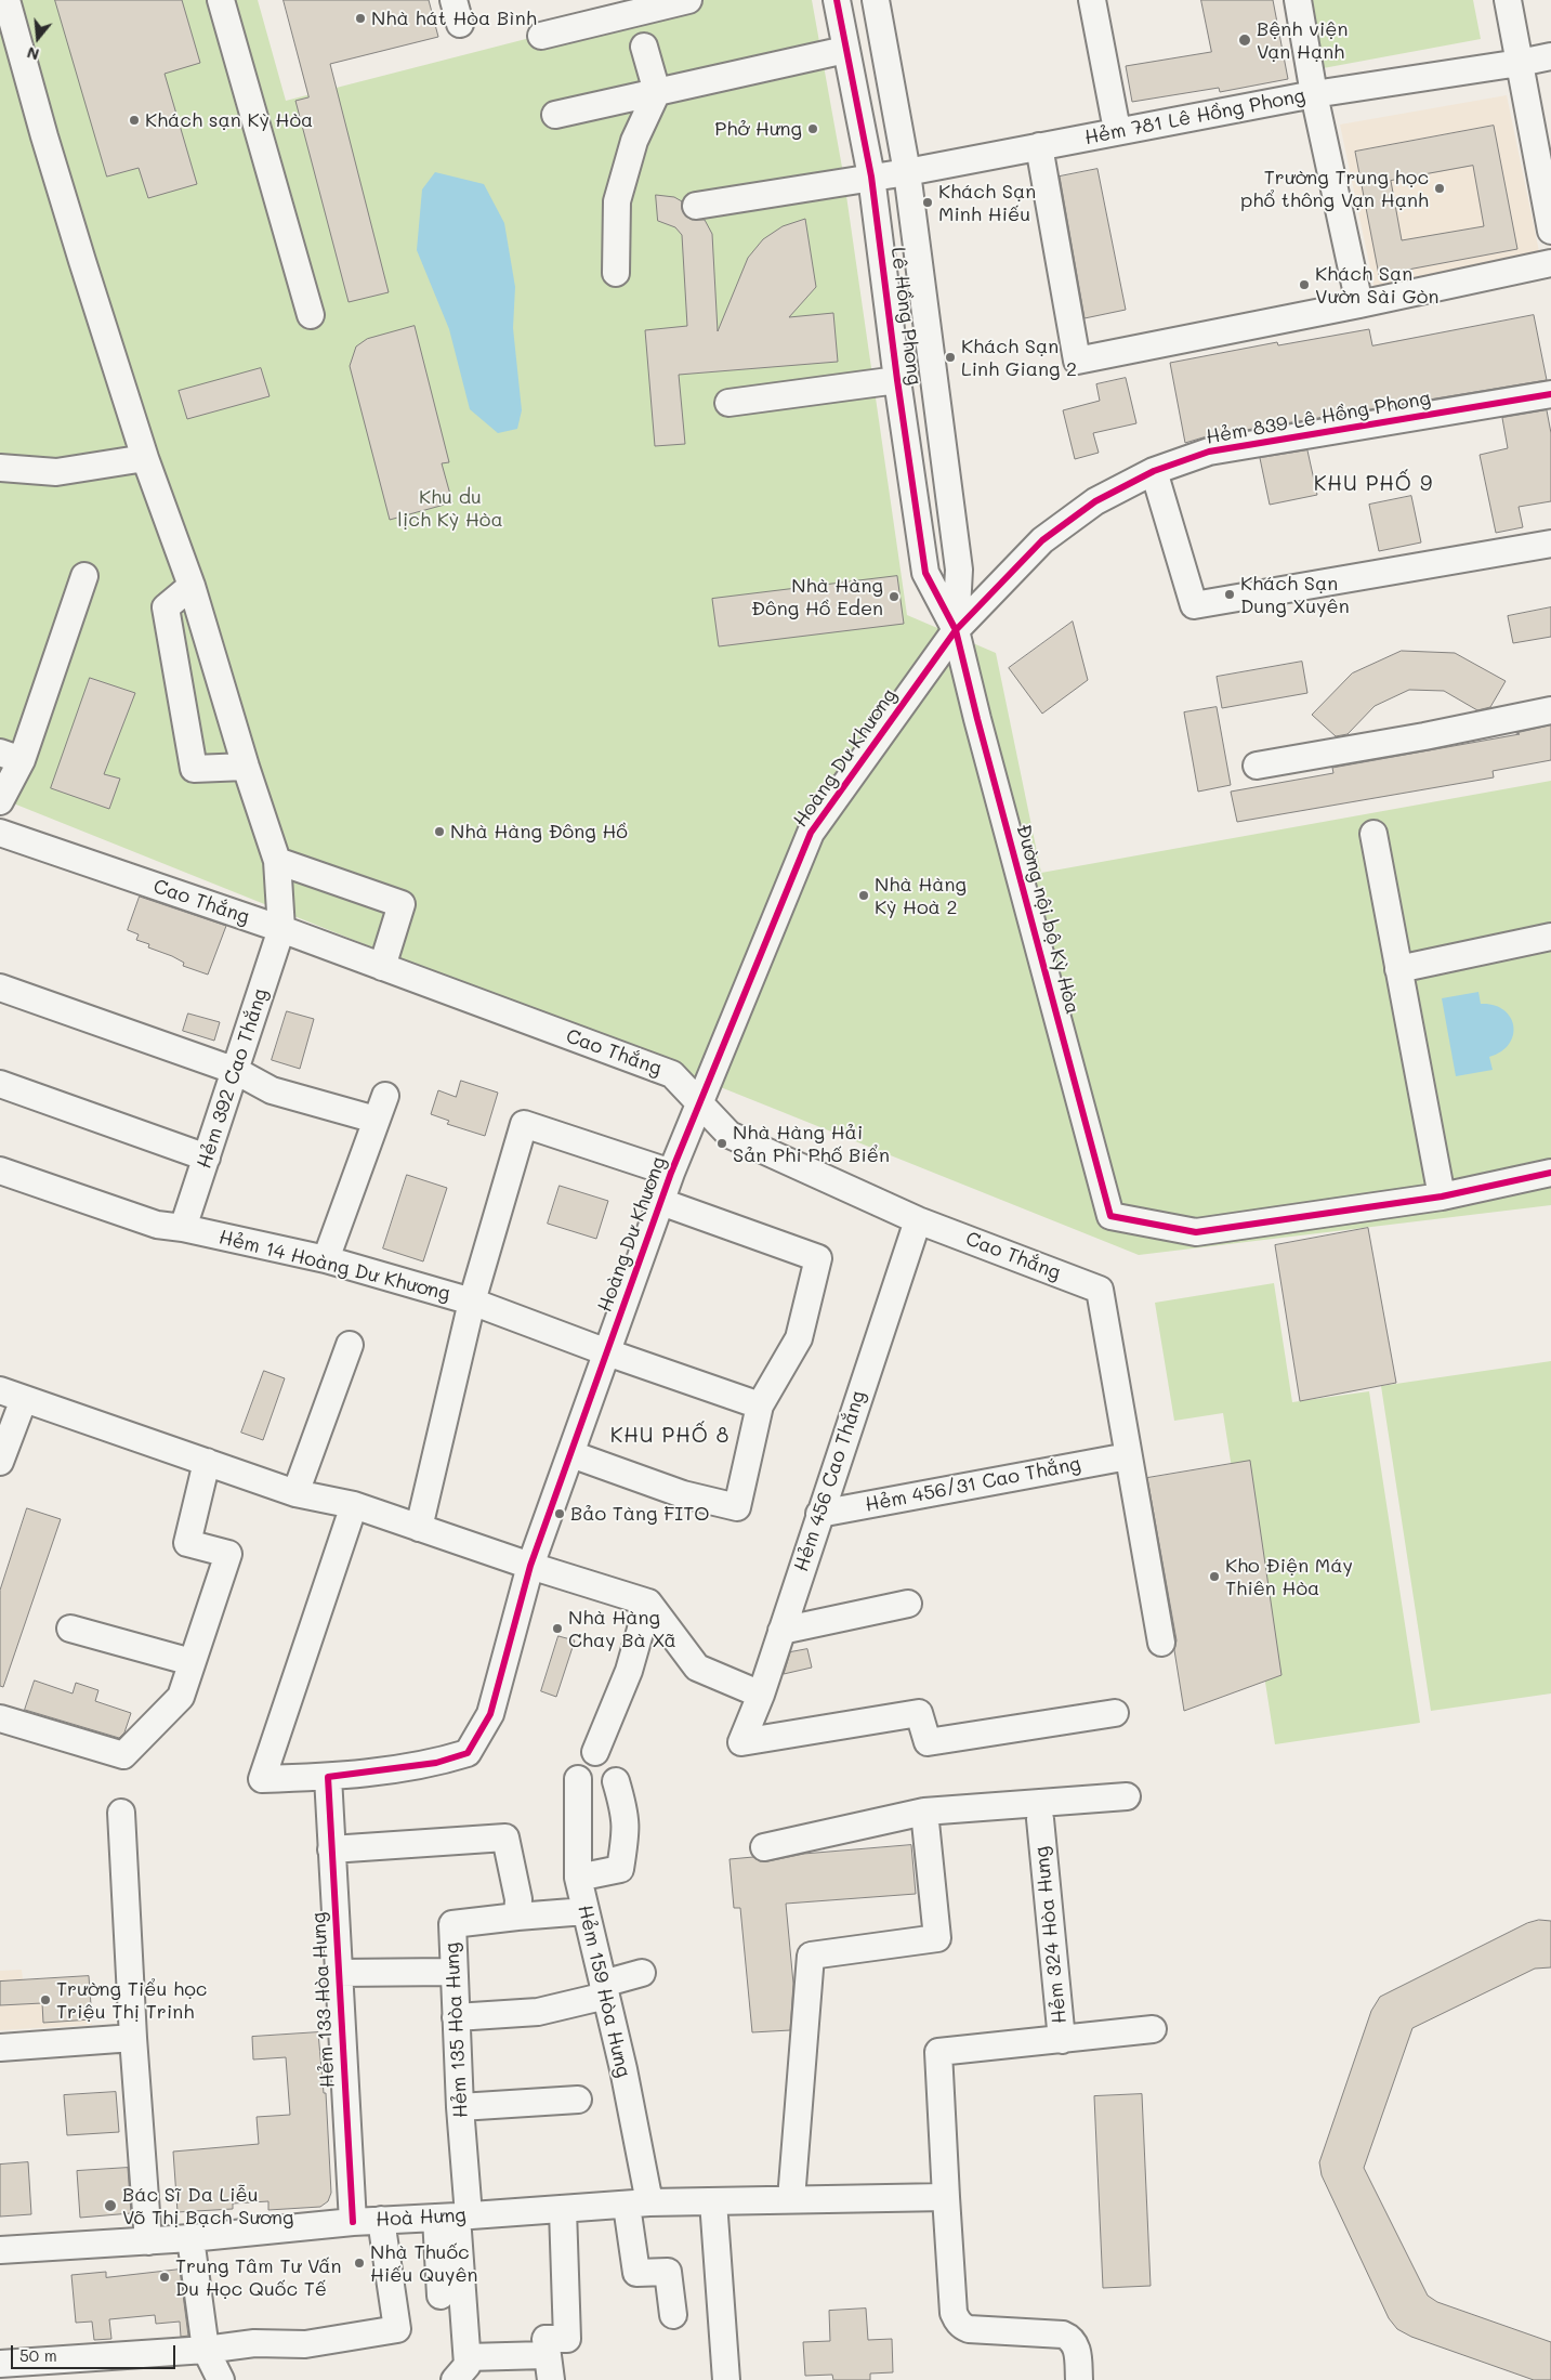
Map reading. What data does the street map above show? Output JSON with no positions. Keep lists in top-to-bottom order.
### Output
{
  "streets": {
    "street": [
      "Hẻm 781 Lê Hồng Phong",
      "Lê Hồng Phong",
      "Hẻm 839 Lê Hồng Phong",
      "Hoàng Dư Khương",
      "Cao Thắng",
      "Đường nội bộ Kỳ Hòa",
      "Hẻm 392 Cao Thắng",
      "Hẻm 14 Hoàng Dư Khương",
      "Hẻm 456 Cao Thắng",
      "Hẻm 456/31 Cao Thắng",
      "Hẻm 324 Hòa Hưng",
      "Hẻm 159 Hòa Hưng",
      "Hẻm 133 Hòa Hưng",
      "Hẻm 135 Hòa Hưng",
      "Hoà Hưng"
    ]
  },
  "crossings": [
    ["Hẻm 781 Lê Hồng Phong", "Lê Hồng Phong"],
    ["Lê Hồng Phong", "Hẻm 839 Lê Hồng Phong"],
    ["Lê Hồng Phong", "Hoàng Dư Khương"],
    ["Lê Hồng Phong", "Đường nội bộ Kỳ Hòa"],
    ["Hẻm 839 Lê Hồng Phong", "Hoàng Dư Khương"],
    ["Hẻm 839 Lê Hồng Phong", "Đường nội bộ Kỳ Hòa"],
    ["Hoàng Dư Khương", "Cao Thắng"],
    ["Hoàng Dư Khương", "Đường nội bộ Kỳ Hòa"],
    ["Hoàng Dư Khương", "Hẻm 14 Hoàng Dư Khương"],
    ["Hoàng Dư Khương", "Hẻm 133 Hòa Hưng"],
    ["Cao Thắng", "Hẻm 392 Cao Thắng"],
    ["Cao Thắng", "Hẻm 456 Cao Thắng"],
    ["Cao Thắng", "Hẻm 456/31 Cao Thắng"],
    ["Hẻm 392 Cao Thắng", "Hẻm 14 Hoàng Dư Khương"],
    ["Hẻm 456 Cao Thắng", "Hẻm 456/31 Cao Thắng"],
    ["Hẻm 159 Hòa Hưng", "Hoà Hưng"],
    ["Hẻm 133 Hòa Hưng", "Hoà Hưng"],
    ["Hẻm 135 Hòa Hưng", "Hoà Hưng"]
  ],
  "districts": ["KHU PHỐ 9", "KHU PHỐ 8"],
  "parks": ["Khu du lịch Kỳ Hòa"],
  "places": [
    "Nhà hát Hòa Bình",
    "Bệnh viện Vạn Hạnh",
    "Khách sạn Kỳ Hòa",
    "Phở Hưng",
    "Trường Trung học phổ thông Vạn Hạnh",
    "Khách Sạn Minh Hiếu",
    "Khách Sạn Vườn Sài Gòn",
    "Khách Sạn Linh Giang 2",
    "Khách Sạn Dung Xuyên",
    "Nhà Hàng Đông Hồ Eden",
    "Nhà Hàng Đông Hồ",
    "Nhà Hàng Kỳ Hoà 2",
    "Nhà Hàng Hải Sản Phi Phố Biển",
    "Bảo Tàng FITO",
    "Kho Điện Máy Thiên Hòa",
    "Nhà Hàng Chay Bà Xã",
    "Trường Tiểu học Triệu Thị Trinh",
    "Bác Sĩ Da Liễu Võ Thị Bạch Sương",
    "Nhà Thuốc Hiếu Quyên",
    "Trung Tâm Tư Vấn Du Học Quốc Tế"
  ],
  "scale_bar": "50 m",
  "north": "bottom"
}
